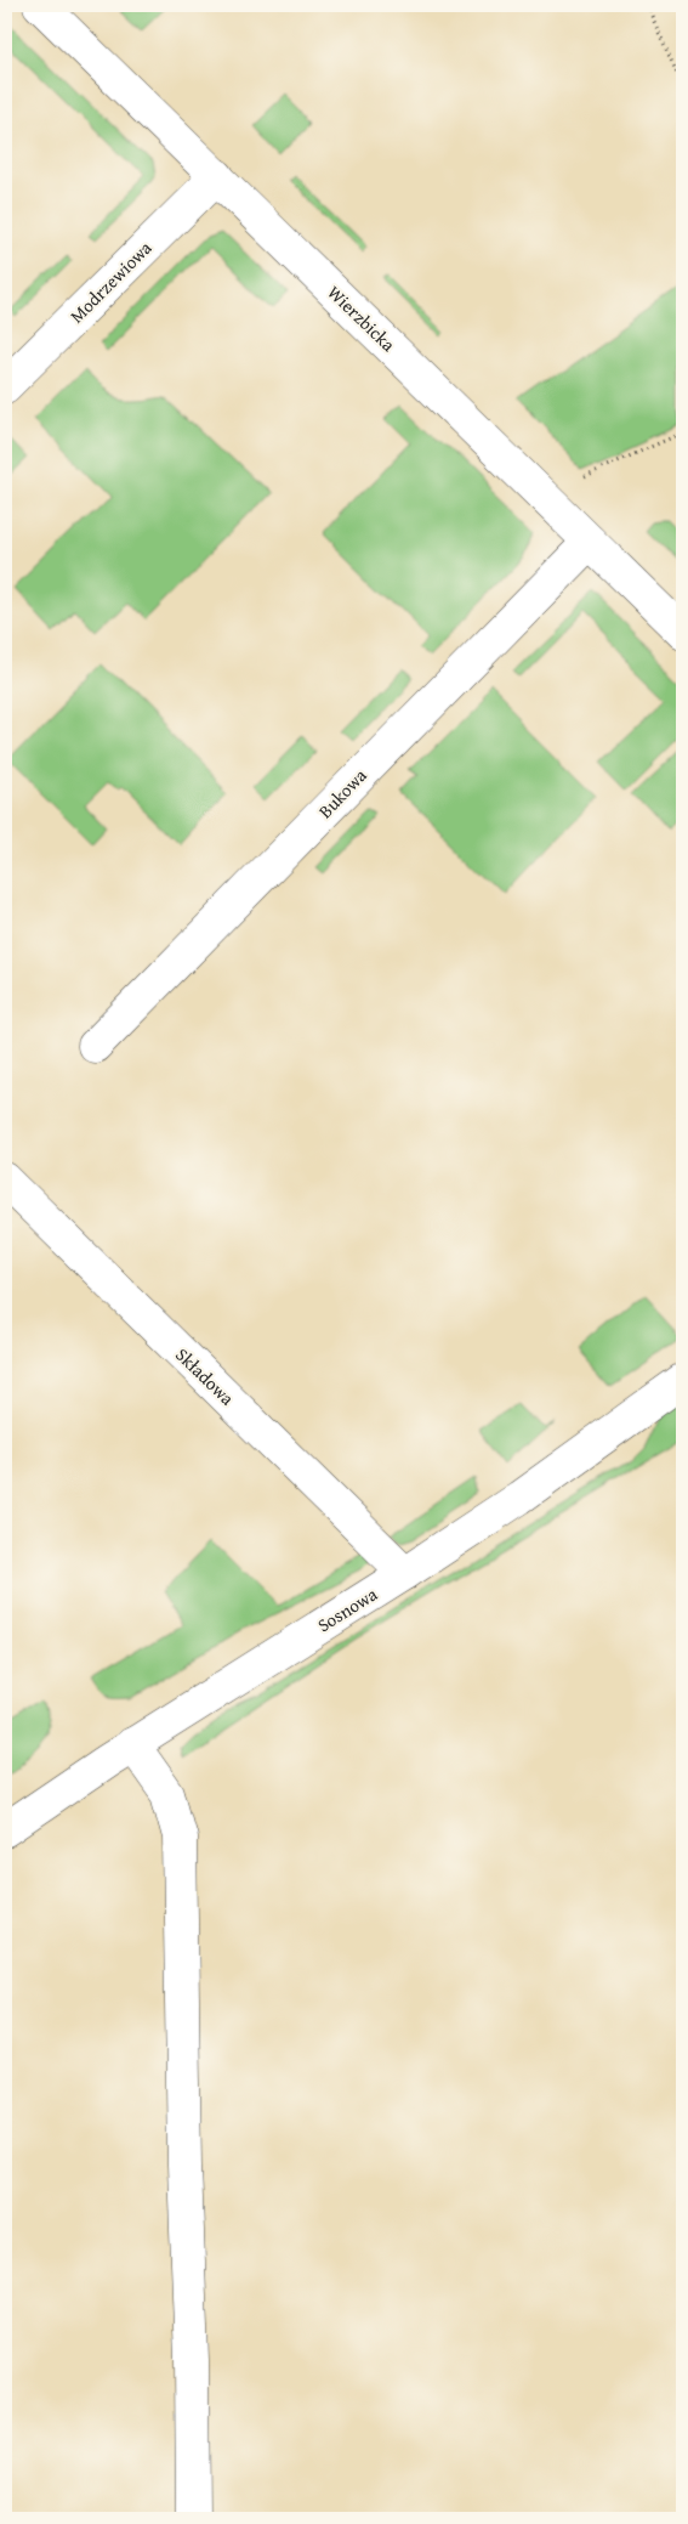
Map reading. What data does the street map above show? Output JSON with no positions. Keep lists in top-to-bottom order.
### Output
{
  "streets": {
    "street": [
      "Modrzewiowa",
      "Wierzbicka",
      "Bukowa",
      "Składowa",
      "Sosnowa"
    ]
  },
  "crossings": [
    ["Modrzewiowa", "Wierzbicka"],
    ["Wierzbicka", "Bukowa"],
    ["Składowa", "Sosnowa"]
  ]
}
